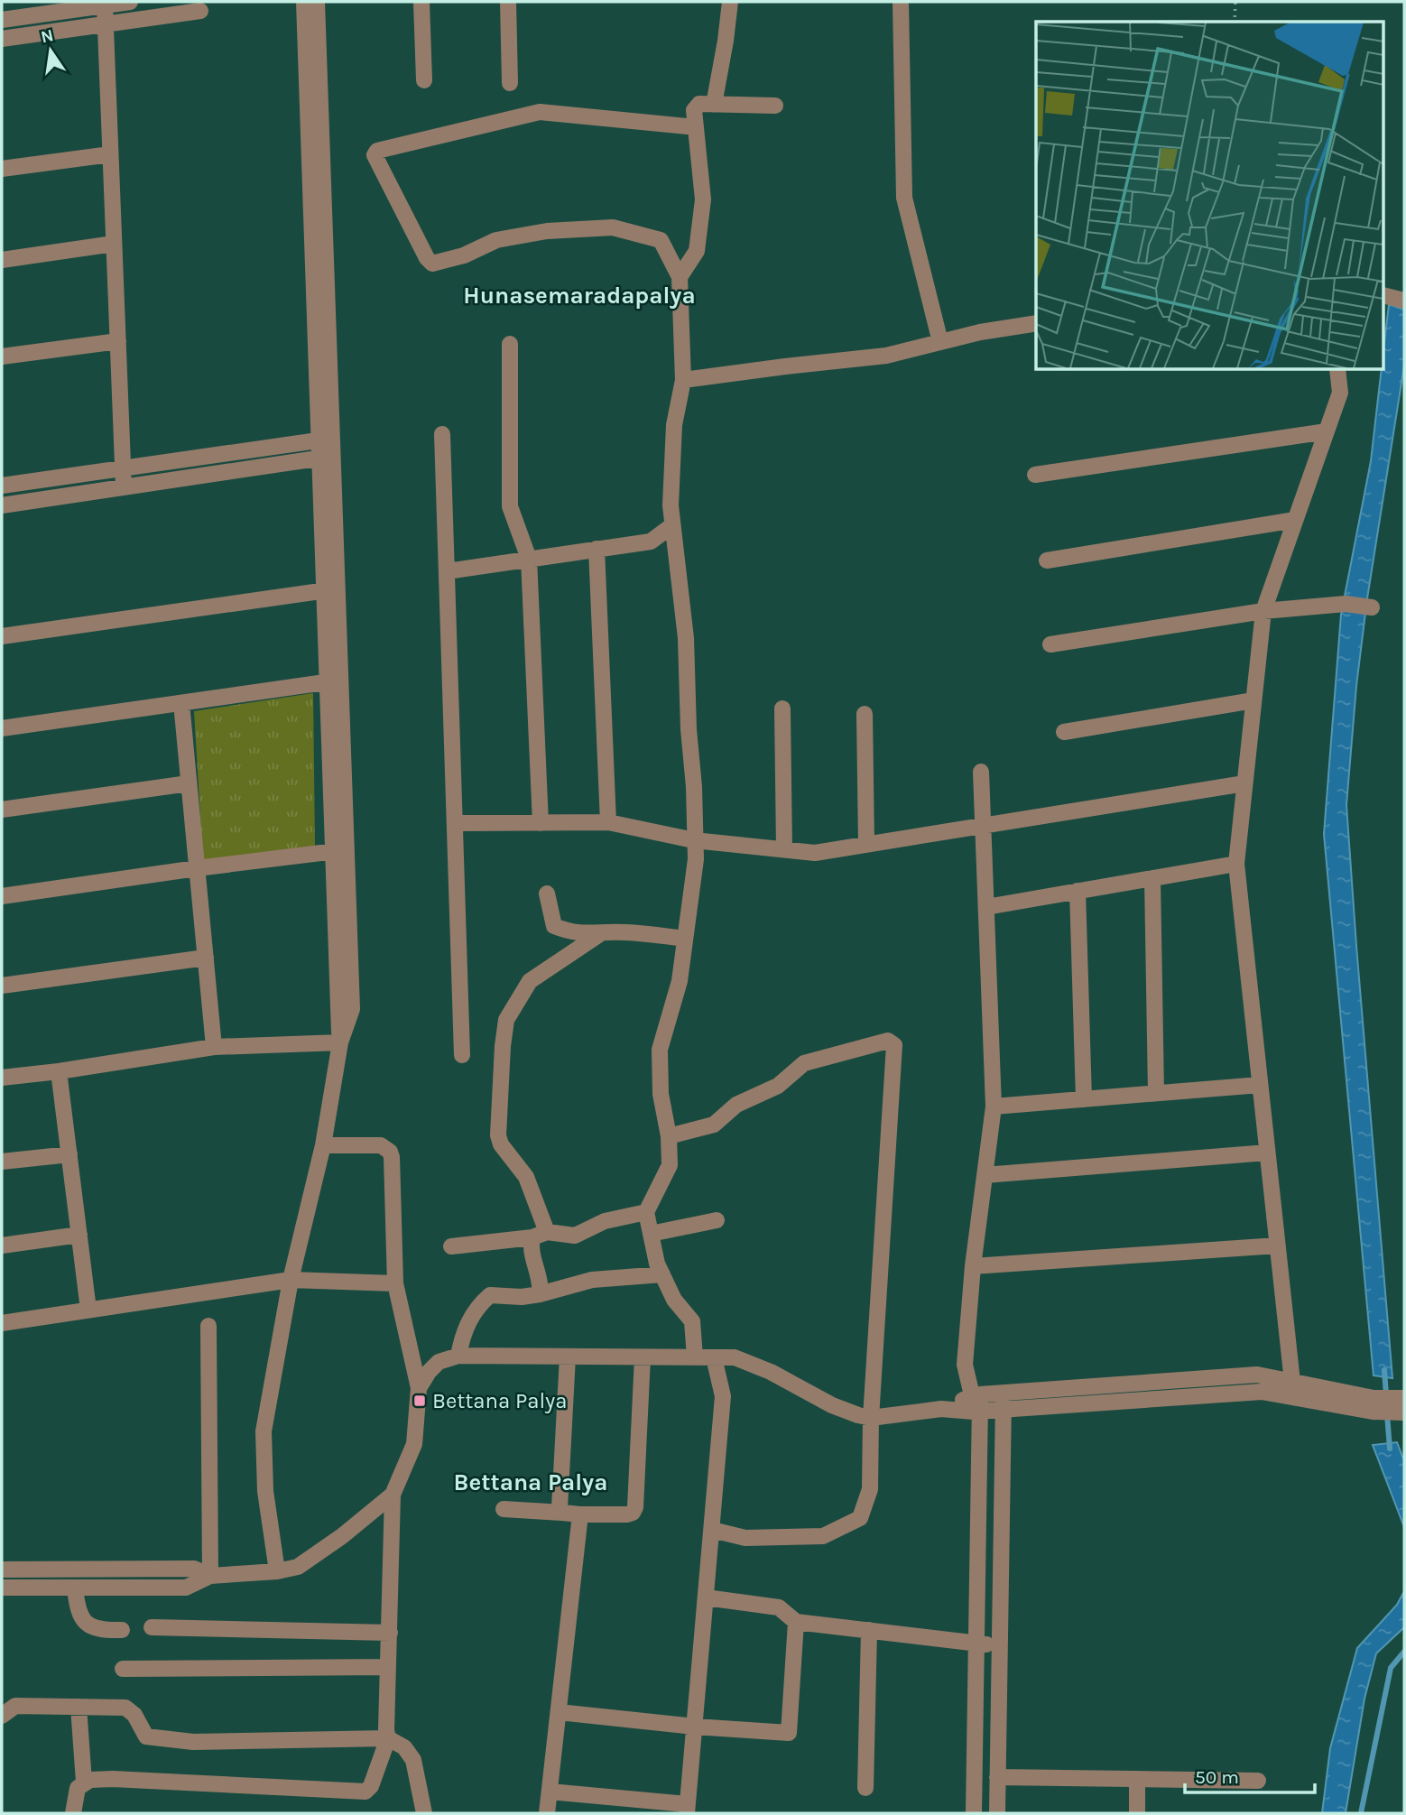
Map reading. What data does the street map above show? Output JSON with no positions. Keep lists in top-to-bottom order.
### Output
{
  "districts": ["Hunasemaradapalya", "Bettana Palya"],
  "places": {
    "transit": ["Bettana Palya"]
  },
  "scale_bar": "50 m",
  "north": "top"
}
